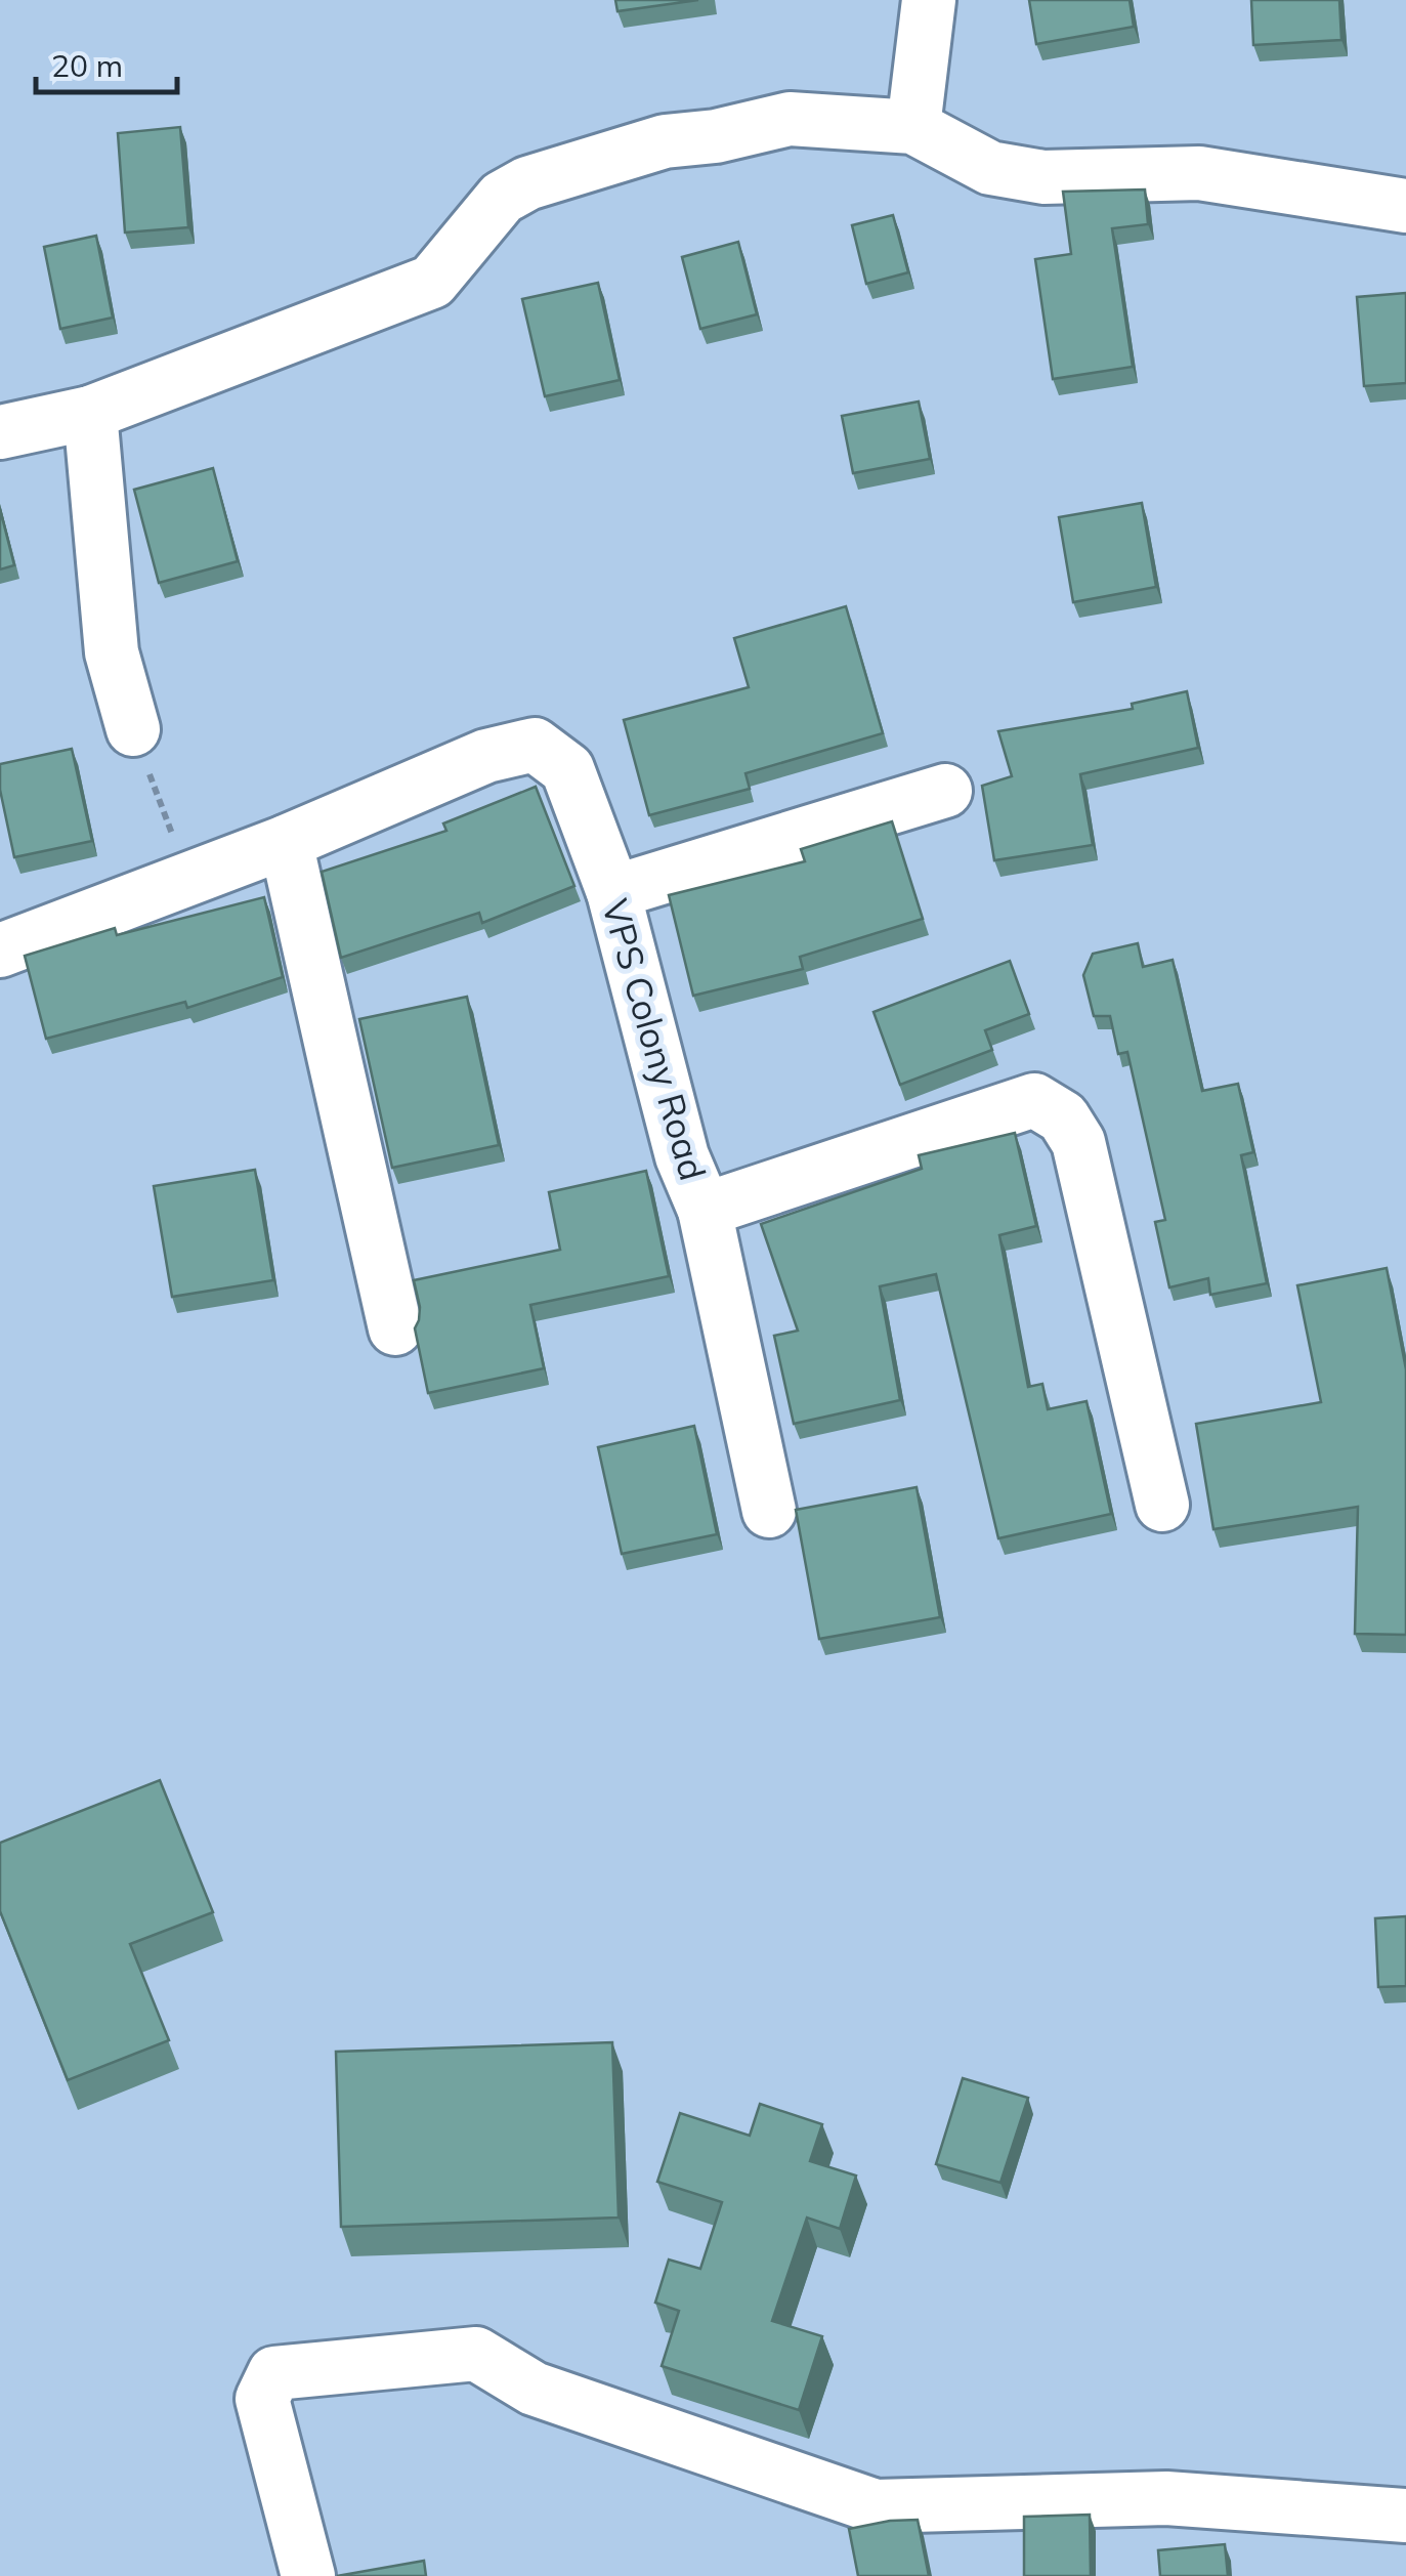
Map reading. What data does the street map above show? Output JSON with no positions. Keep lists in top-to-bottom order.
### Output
{
  "streets": {
    "street": ["VPS Colony Road"]
  },
  "scale_bar": "20 m"
}
